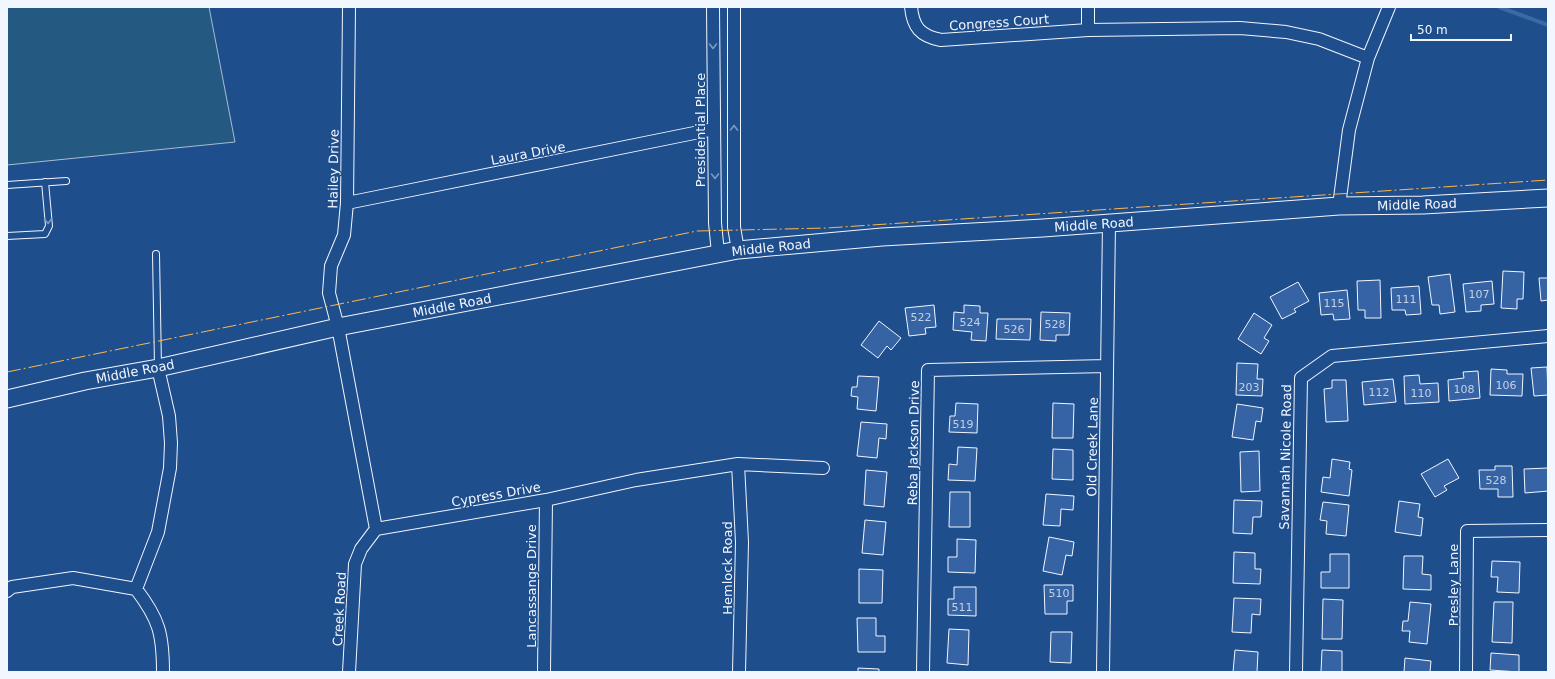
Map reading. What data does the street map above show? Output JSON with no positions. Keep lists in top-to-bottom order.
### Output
{
  "streets": {
    "main road": ["Middle Road"],
    "street": [
      "Congress Court",
      "Presidential Place",
      "Laura Drive",
      "Hailey Drive",
      "Reba Jackson Drive",
      "Old Creek Lane",
      "Savannah Nicole Road",
      "Cypress Drive",
      "Hemlock Road",
      "Presley Lane",
      "Lancassange Drive",
      "Creek Road"
    ]
  },
  "crossings": [
    ["Presidential Place", "Laura Drive"],
    ["Presidential Place", "Middle Road"],
    ["Laura Drive", "Hailey Drive"],
    ["Hailey Drive", "Middle Road"],
    ["Middle Road", "Old Creek Lane"],
    ["Reba Jackson Drive", "Old Creek Lane"],
    ["Cypress Drive", "Hemlock Road"],
    ["Cypress Drive", "Lancassange Drive"],
    ["Cypress Drive", "Creek Road"]
  ],
  "house_numbers": [
    "107",
    "111",
    "115",
    "522",
    "524",
    "528",
    "526",
    "106",
    "203",
    "108",
    "112",
    "110",
    "519",
    "528",
    "510",
    "511"
  ],
  "scale_bar": "50 m"
}
